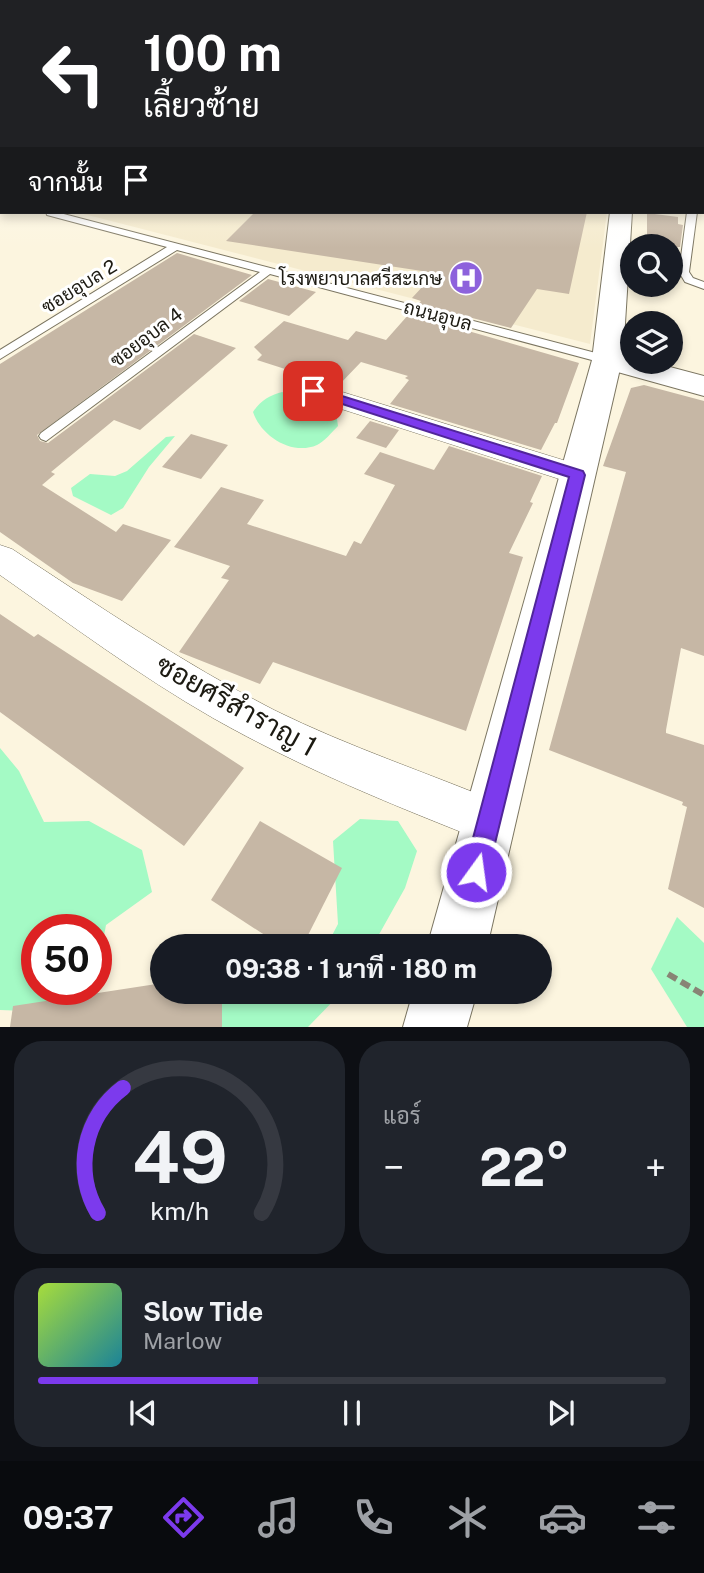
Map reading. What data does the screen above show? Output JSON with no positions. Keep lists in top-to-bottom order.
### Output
{
  "streets": {
    "main road": ["ถนนอุบล"],
    "street": ["ซอยศรีสำราญ 1"],
    "lane": ["ซอยอุบล 2", "ซอยอุบล 4"]
  },
  "crossings": [
    ["ซอยอุบล 2", "ถนนอุบล"],
    ["ถนนอุบล", "ซอยอุบล 4"]
  ],
  "places": {
    "hospital": ["โรงพยาบาลศรีสะเกษ"]
  },
  "page": {
    "turn": ["100 m", "เลี้ยวซ้าย"],
    "then": "จากนั้น",
    "limit": "50",
    "trip": "09:38 · 1 นาที · 180 m",
    "tile": "แอร์",
    "heat": ["−", "22°", "+"],
    "song": ["Slow Tide", "Marlow"],
    "tabs": "09:37",
    "gauge": ["49", "km/h"]
  }
}
